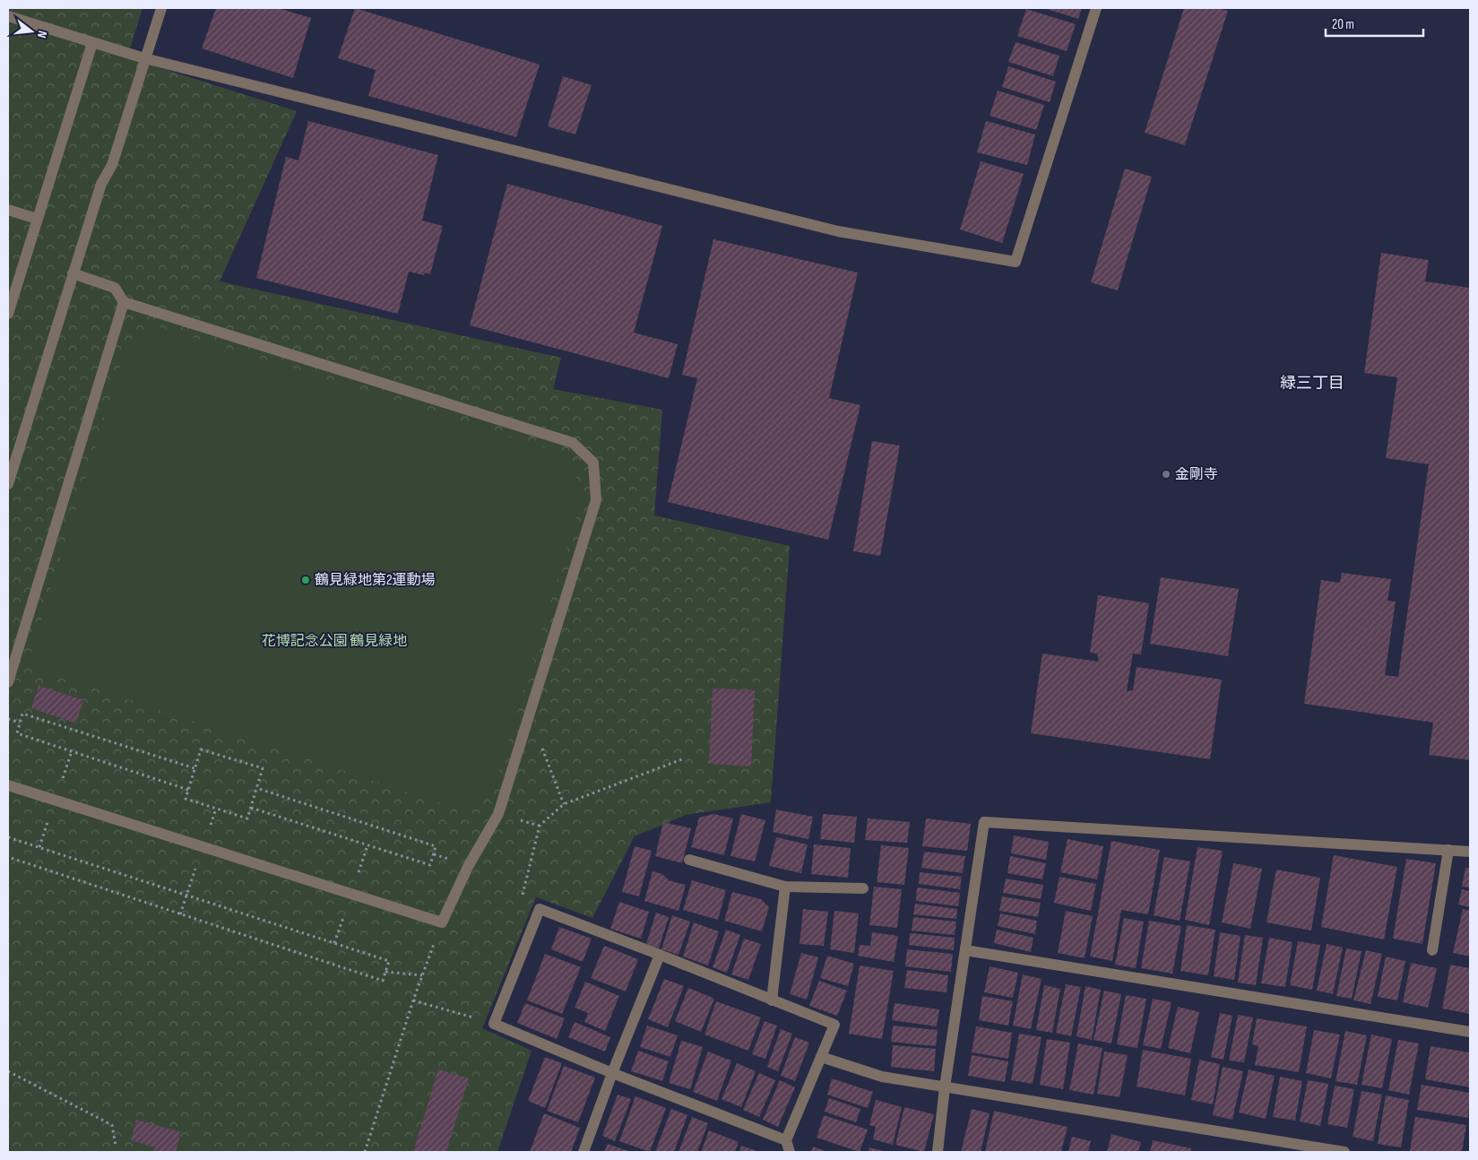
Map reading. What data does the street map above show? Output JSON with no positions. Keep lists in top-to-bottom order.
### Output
{
  "districts": ["緑三丁目"],
  "parks": ["花博記念公園 鶴見緑地"],
  "places": ["金剛寺", "鶴見緑地第2運動場"],
  "scale_bar": "20 m",
  "north": "right"
}
